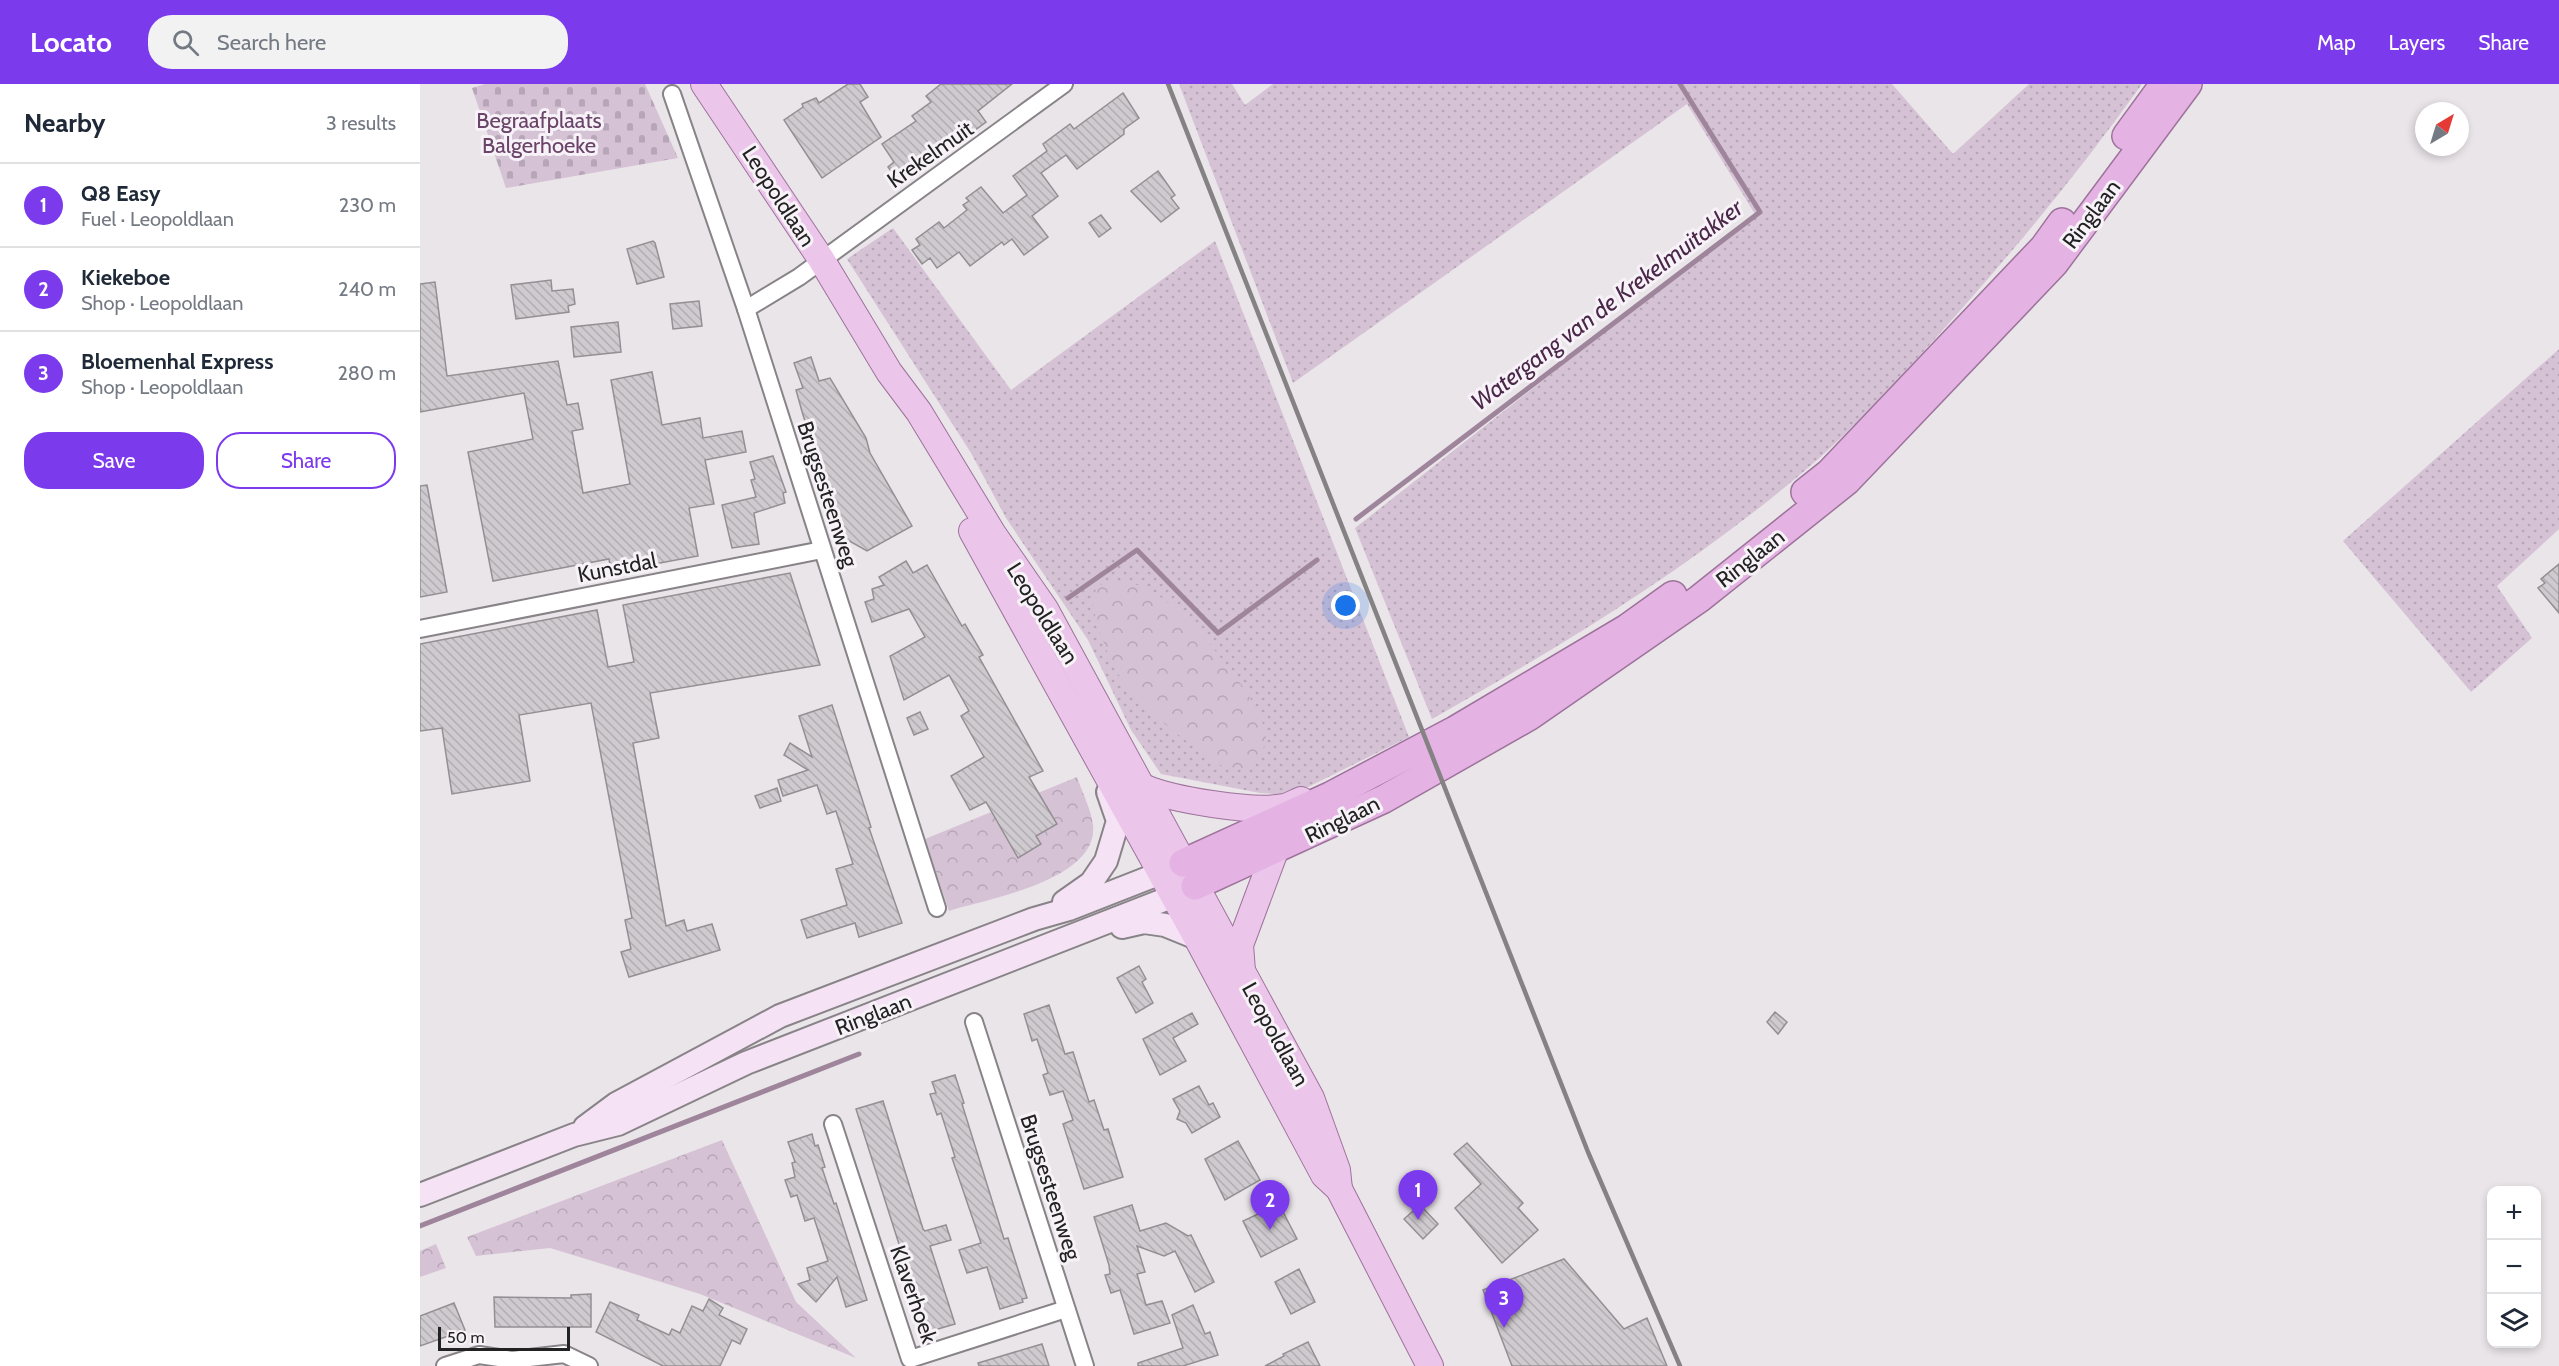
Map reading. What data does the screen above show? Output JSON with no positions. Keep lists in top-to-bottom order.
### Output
{
  "streets": {
    "highway": ["Ringlaan"],
    "main road": ["Leopoldlaan"],
    "street": [
      "Krekelmuit",
      "Brugsesteenweg",
      "Kunstdal",
      "Klaverhoek"
    ]
  },
  "crossings": [
    ["Krekelmuit", "Leopoldlaan"],
    ["Krekelmuit", "Brugsesteenweg"],
    ["Leopoldlaan", "Ringlaan"],
    ["Brugsesteenweg", "Kunstdal"],
    ["Brugsesteenweg", "Klaverhoek"]
  ],
  "water": ["Watergang van de Krekelmuitakker"],
  "parks": ["Begraafplaats Balgerhoeke"],
  "scale_bar": "50 m",
  "north": "top right",
  "page": {
    "header": "Locato",
    "search": "Search here",
    "nav": ["Map", "Layers", "Share"],
    "heading": ["Nearby", "3 results"],
    "list": [
      {
        "mark": "1",
        "name": "Q8 Easy",
        "note": "Fuel · Leopoldlaan",
        "value": "230 m"
      },
      {
        "mark": "2",
        "name": "Kiekeboe",
        "note": "Shop · Leopoldlaan",
        "value": "240 m"
      },
      {
        "mark": "3",
        "name": "Bloemenhal Express",
        "note": "Shop · Leopoldlaan",
        "value": "280 m"
      }
    ],
    "buttons": ["Save", "Share"],
    "pins": ["1", "2", "3"],
    "map_buttons": ["+", "−"],
    "scale": "50 m"
  }
}
